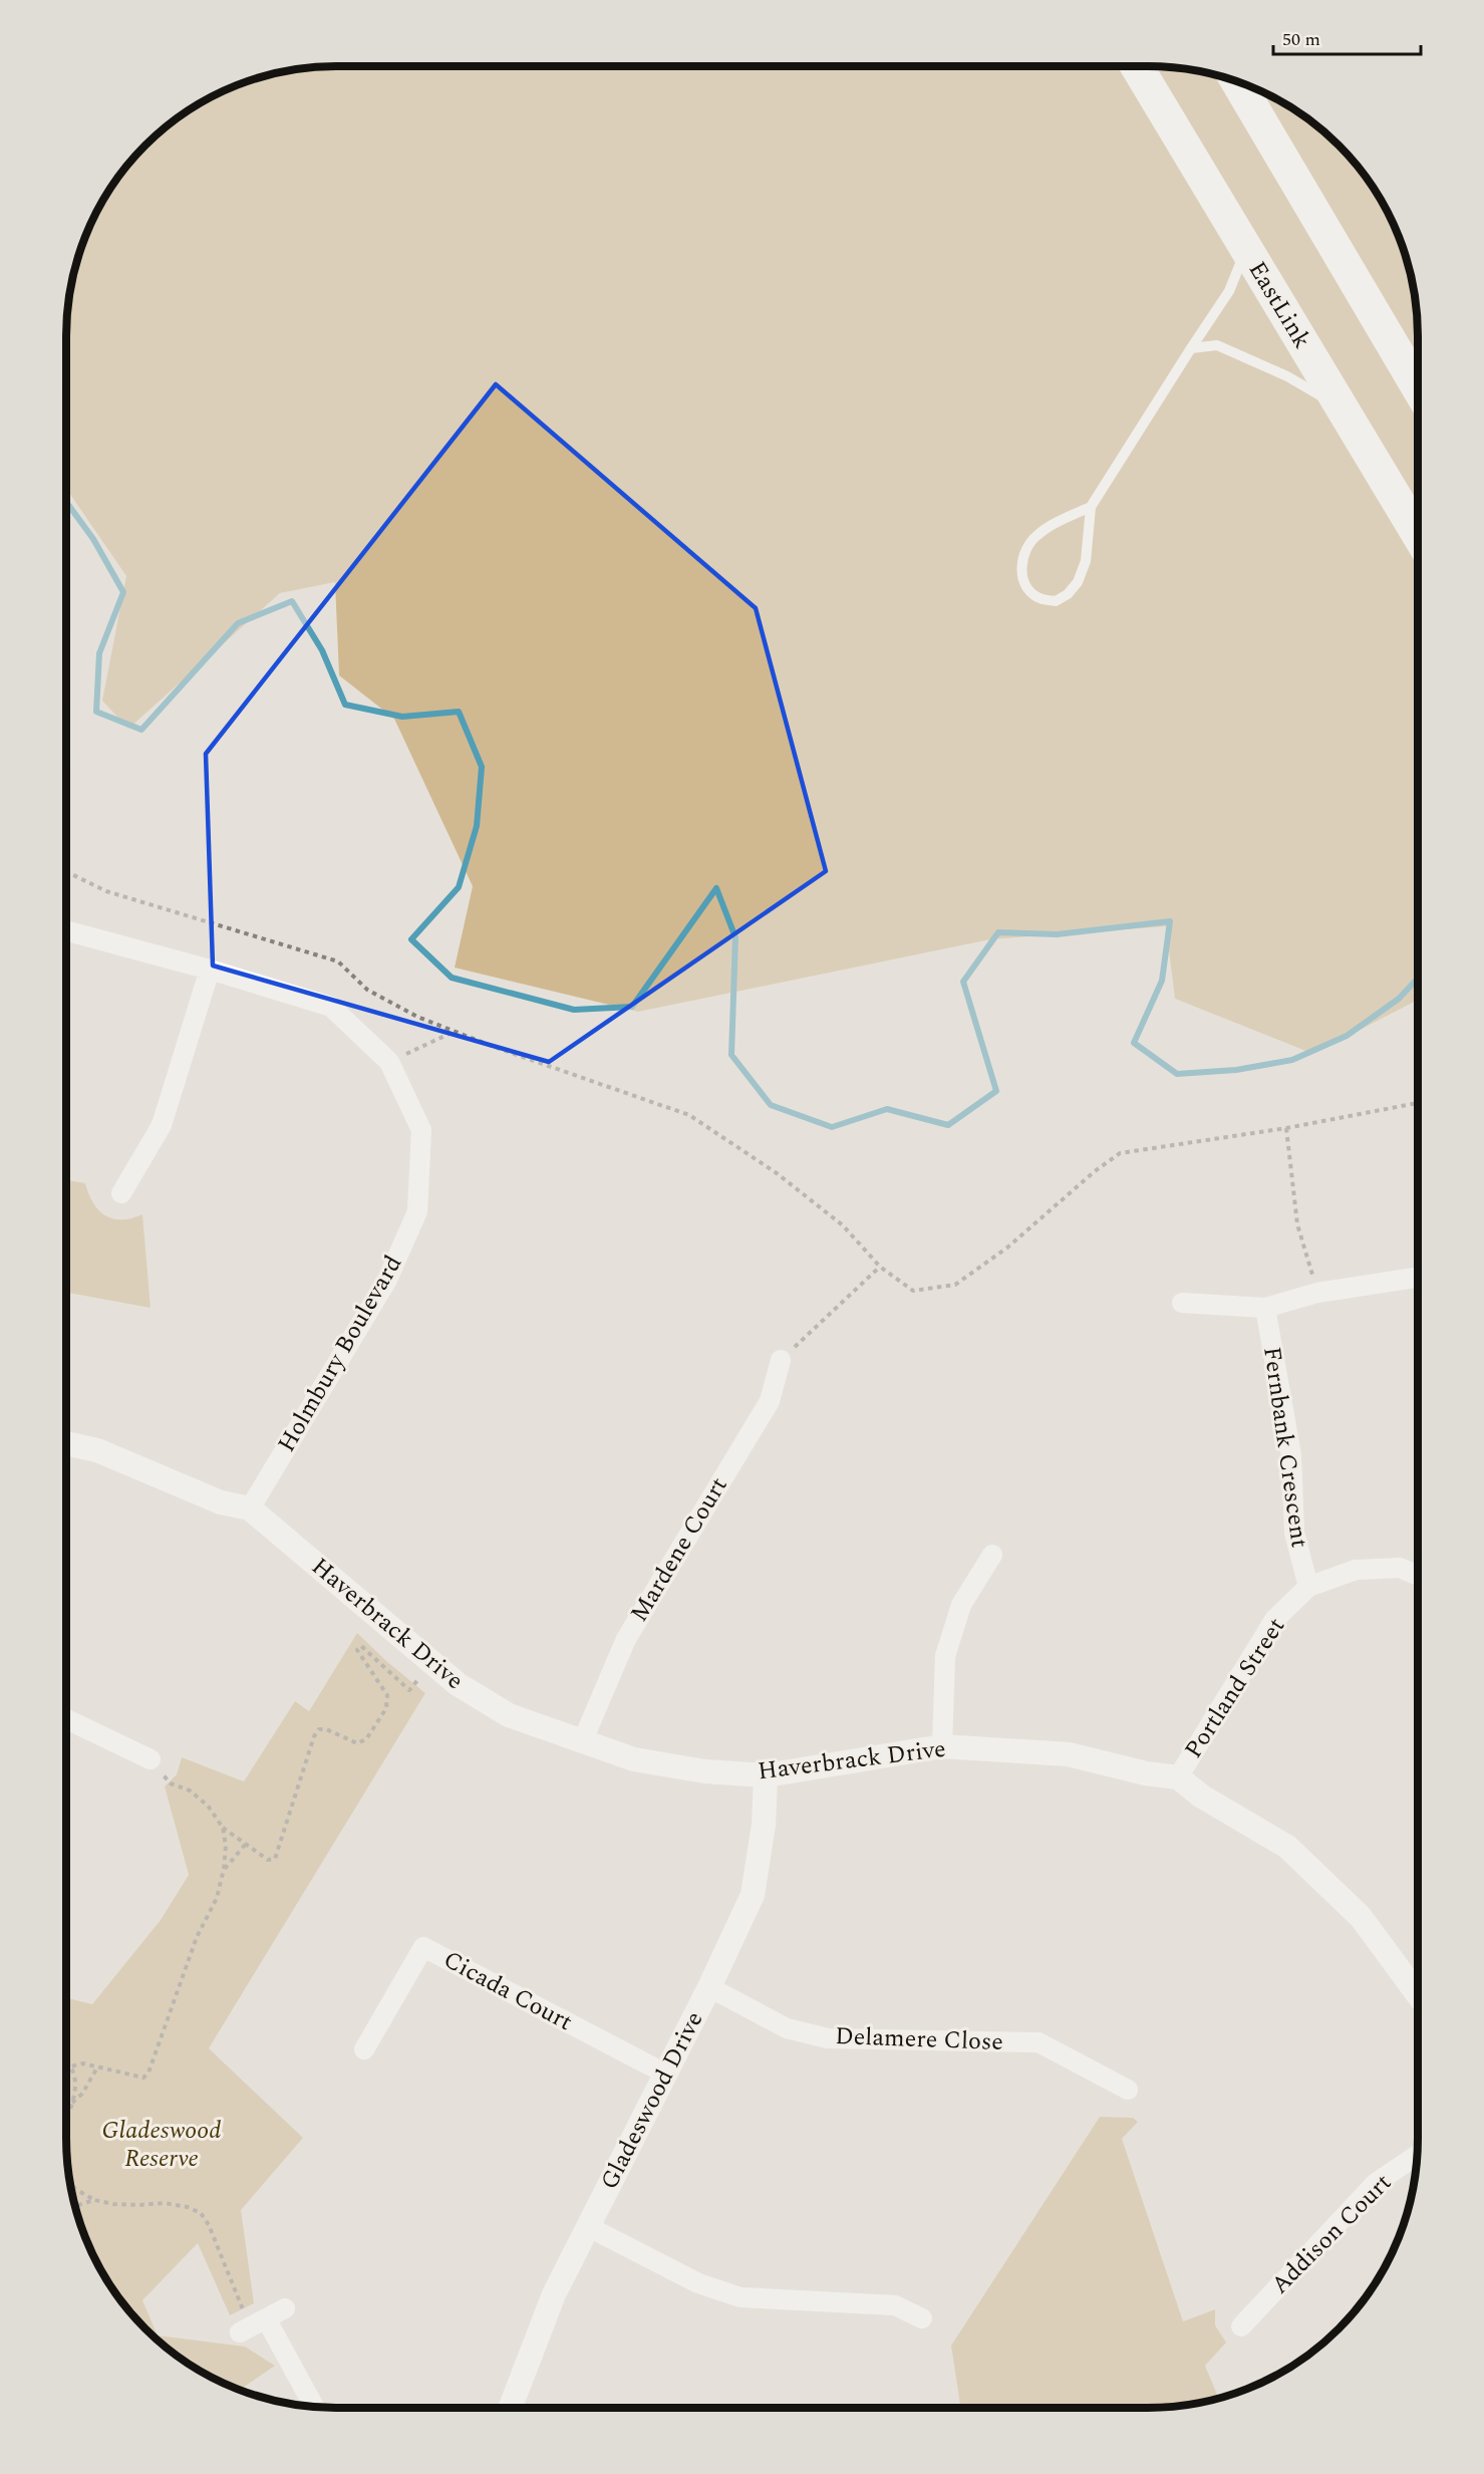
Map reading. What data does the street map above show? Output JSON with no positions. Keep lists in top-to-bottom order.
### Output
{
  "streets": {
    "highway": ["EastLink"],
    "street": [
      "Holmbury Boulevard",
      "Fernbank Crescent",
      "Mardene Court",
      "Haverbrack Drive",
      "Portland Street",
      "Cicada Court",
      "Delamere Close",
      "Gladeswood Drive",
      "Addison Court"
    ]
  },
  "crossings": [
    ["Holmbury Boulevard", "Haverbrack Drive"],
    ["Fernbank Crescent", "Portland Street"],
    ["Mardene Court", "Haverbrack Drive"],
    ["Haverbrack Drive", "Portland Street"],
    ["Haverbrack Drive", "Gladeswood Drive"],
    ["Cicada Court", "Gladeswood Drive"],
    ["Delamere Close", "Gladeswood Drive"]
  ],
  "parks": ["Gladeswood Reserve"],
  "scale_bar": "50 m"
}
